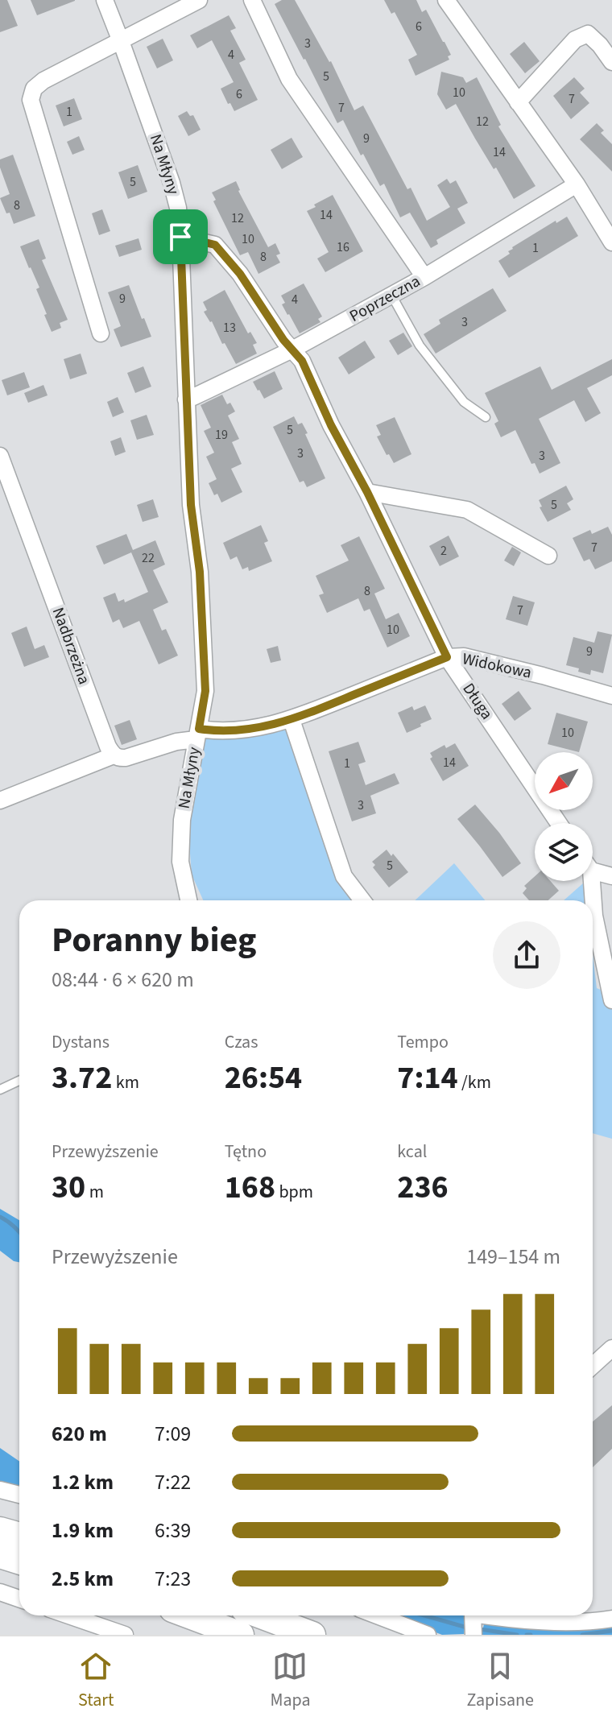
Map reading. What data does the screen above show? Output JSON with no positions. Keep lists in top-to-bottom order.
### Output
{
  "streets": {
    "street": [
      "Na Młyny",
      "Poprzeczna",
      "Nadbrzeżna",
      "Widokowa",
      "Długa"
    ]
  },
  "crossings": [
    ["Na Młyny", "Poprzeczna"],
    ["Na Młyny", "Widokowa"],
    ["Na Młyny", "Długa"],
    ["Poprzeczna", "Długa"],
    ["Widokowa", "Długa"]
  ],
  "house_numbers": [
    "6",
    "3",
    "4",
    "5",
    "10",
    "6",
    "7",
    "7",
    "1",
    "12",
    "9",
    "14",
    "5",
    "8",
    "14",
    "12",
    "10",
    "16",
    "1",
    "8",
    "9",
    "4",
    "3",
    "13",
    "5",
    "19",
    "3",
    "3",
    "5",
    "7",
    "2",
    "22",
    "8",
    "7",
    "10",
    "9",
    "10",
    "14",
    "1",
    "3",
    "5"
  ],
  "north": "bottom left",
  "page": {
    "heading": ["Poranny bieg", "08:44 · 6 × 620 m"],
    "stats": [
      ["Dystans", "3.72 km"],
      ["Czas", "26:54"],
      ["Tempo", "7:14 /km"],
      ["Przewyższenie", "30 m"],
      ["Tętno", "168 bpm"],
      ["kcal", "236"]
    ],
    "chart": ["Przewyższenie", "149–154 m"],
    "list": [
      {
        "name": "620 m",
        "note": "7:09"
      },
      {
        "name": "1.2 km",
        "note": "7:22"
      },
      {
        "name": "1.9 km",
        "note": "6:39"
      },
      {
        "name": "2.5 km",
        "note": "7:23"
      }
    ],
    "tabs": ["Start", "Mapa", "Zapisane"]
  }
}
